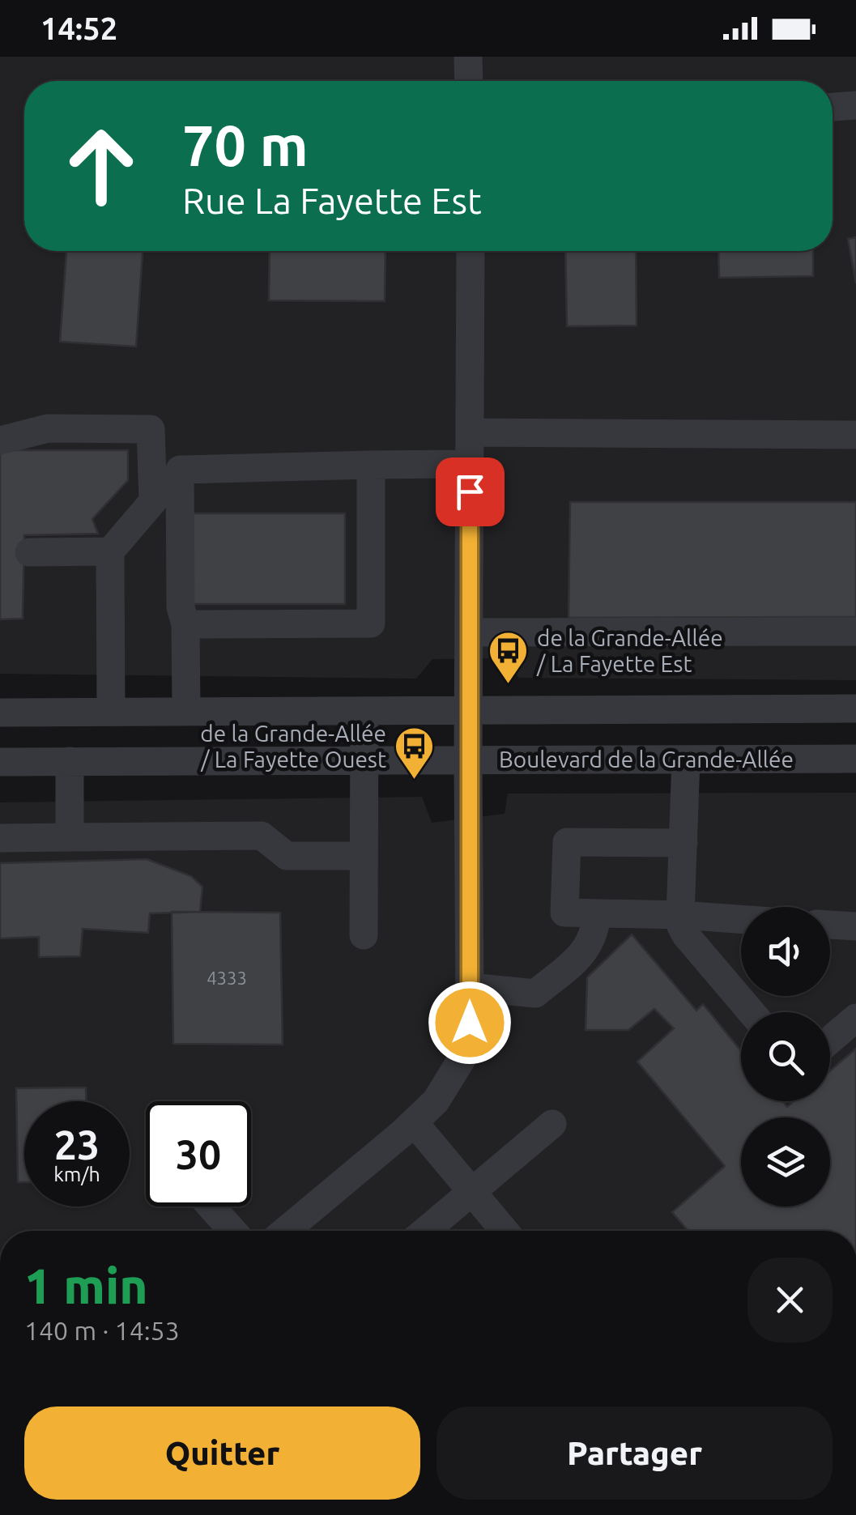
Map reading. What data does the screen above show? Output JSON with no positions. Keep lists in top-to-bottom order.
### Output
{
  "streets": {
    "street": ["Boulevard de la Grande-Allée"]
  },
  "places": {
    "bus stop": ["de la Grande-Allée / La Fayette Est", "de la Grande-Allée / La Fayette Ouest"]
  },
  "house_numbers": ["4333"],
  "page": {
    "status": "14:52",
    "turn": ["70 m", "Rue La Fayette Est"],
    "speed": "23 km/h",
    "limit": "30",
    "heading": ["1 min", "140 m · 14:53"],
    "buttons": ["Quitter", "Partager"]
  }
}
